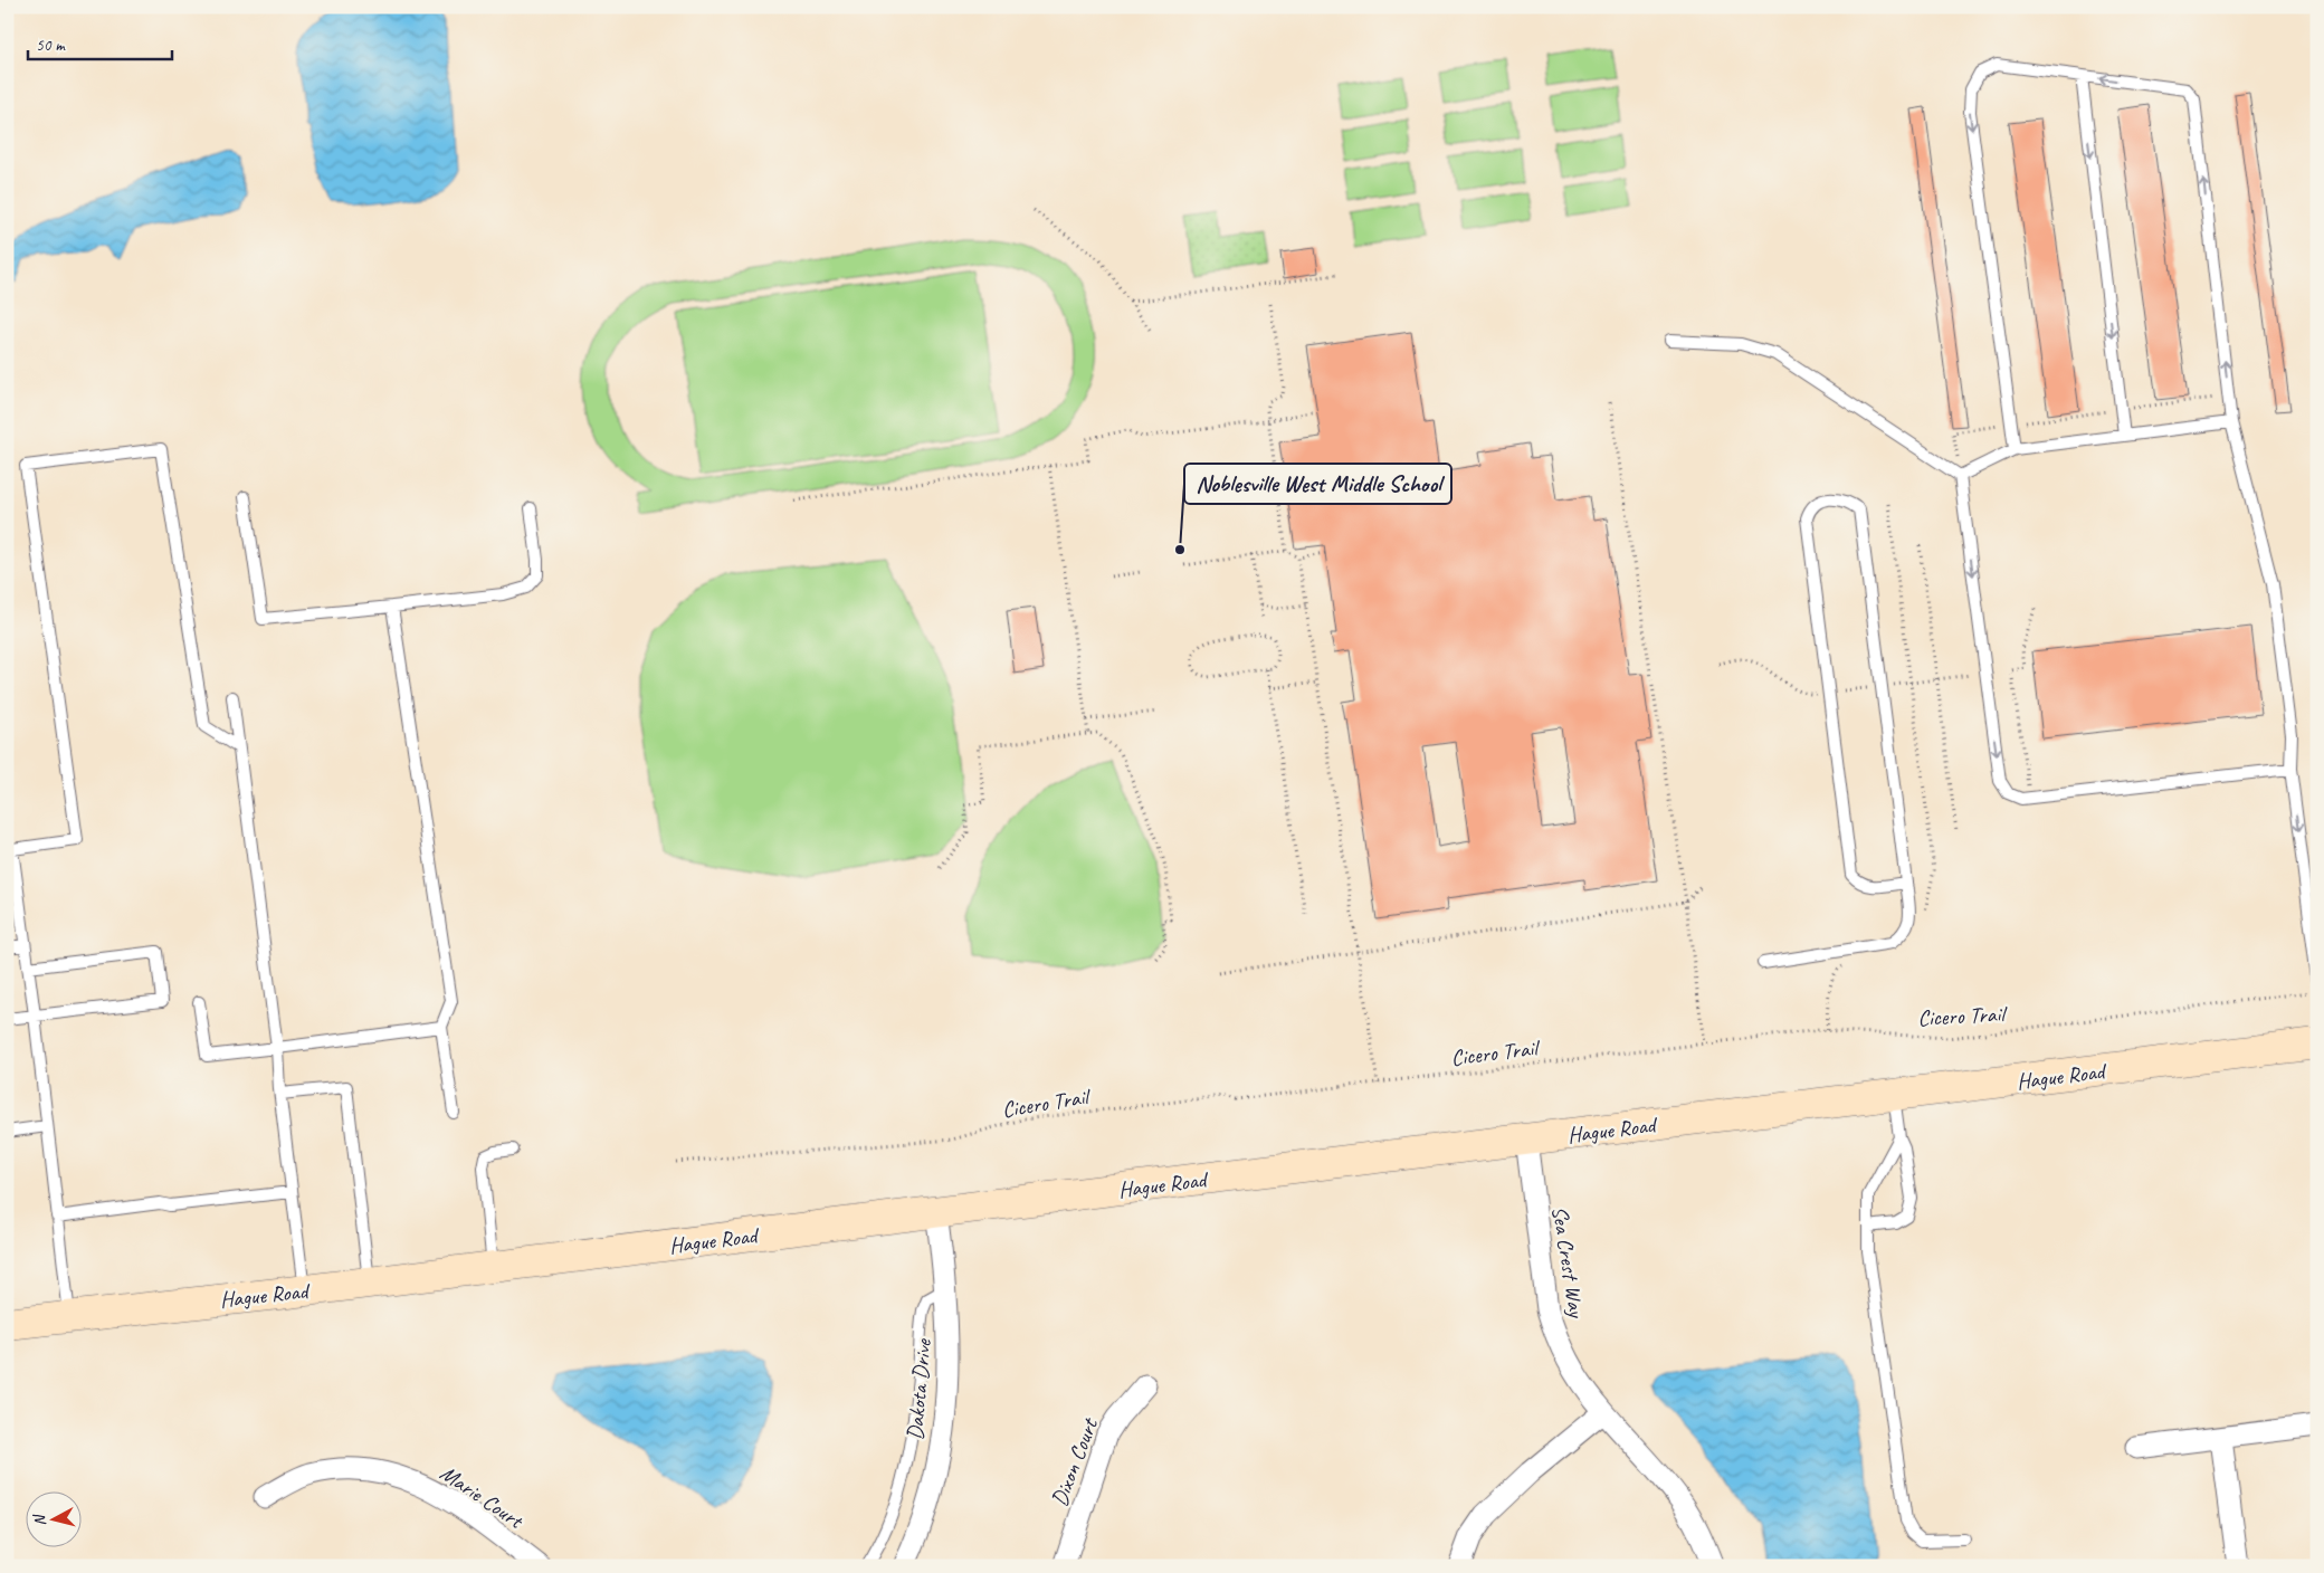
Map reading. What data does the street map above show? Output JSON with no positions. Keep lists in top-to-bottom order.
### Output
{
  "streets": {
    "main road": ["Hague Road"],
    "street": [
      "Sea Crest Way",
      "Dakota Drive",
      "Dixon Court",
      "Marie Court"
    ],
    "path": ["Cicero Trail"]
  },
  "crossings": [
    ["Hague Road", "Sea Crest Way"],
    ["Hague Road", "Dakota Drive"]
  ],
  "places": ["Noblesville West Middle School"],
  "scale_bar": "50 m",
  "north": "left"
}
